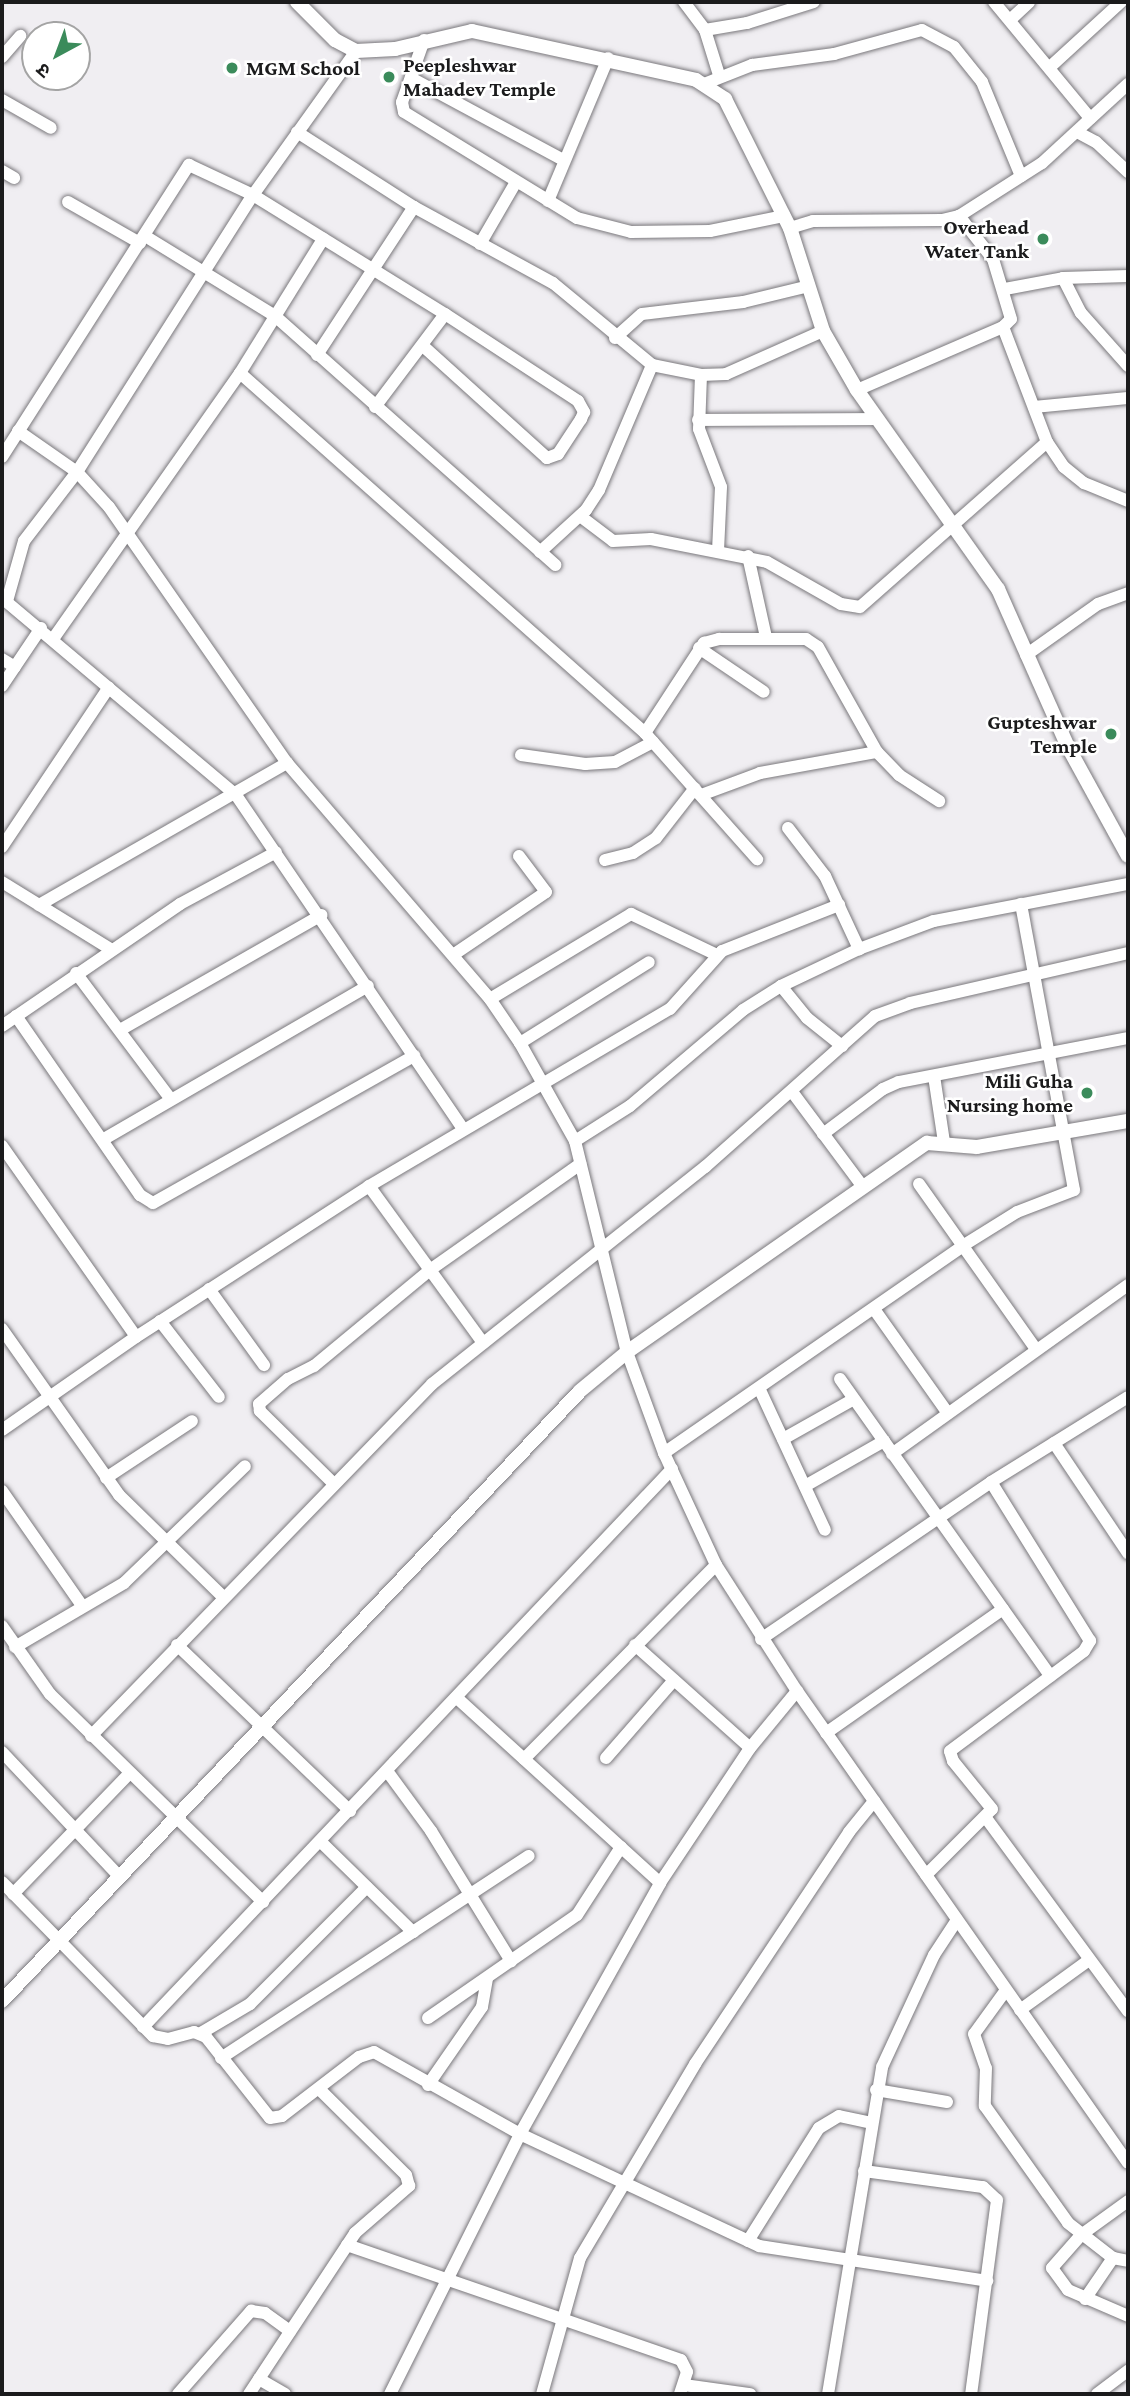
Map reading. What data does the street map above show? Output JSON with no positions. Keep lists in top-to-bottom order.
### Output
{
  "places": [
    "MGM School",
    "Peepleshwar Mahadev Temple",
    "Overhead Water Tank",
    "Gupteshwar Temple",
    "Mili Guha Nursing home"
  ],
  "north": "bottom left"
}
